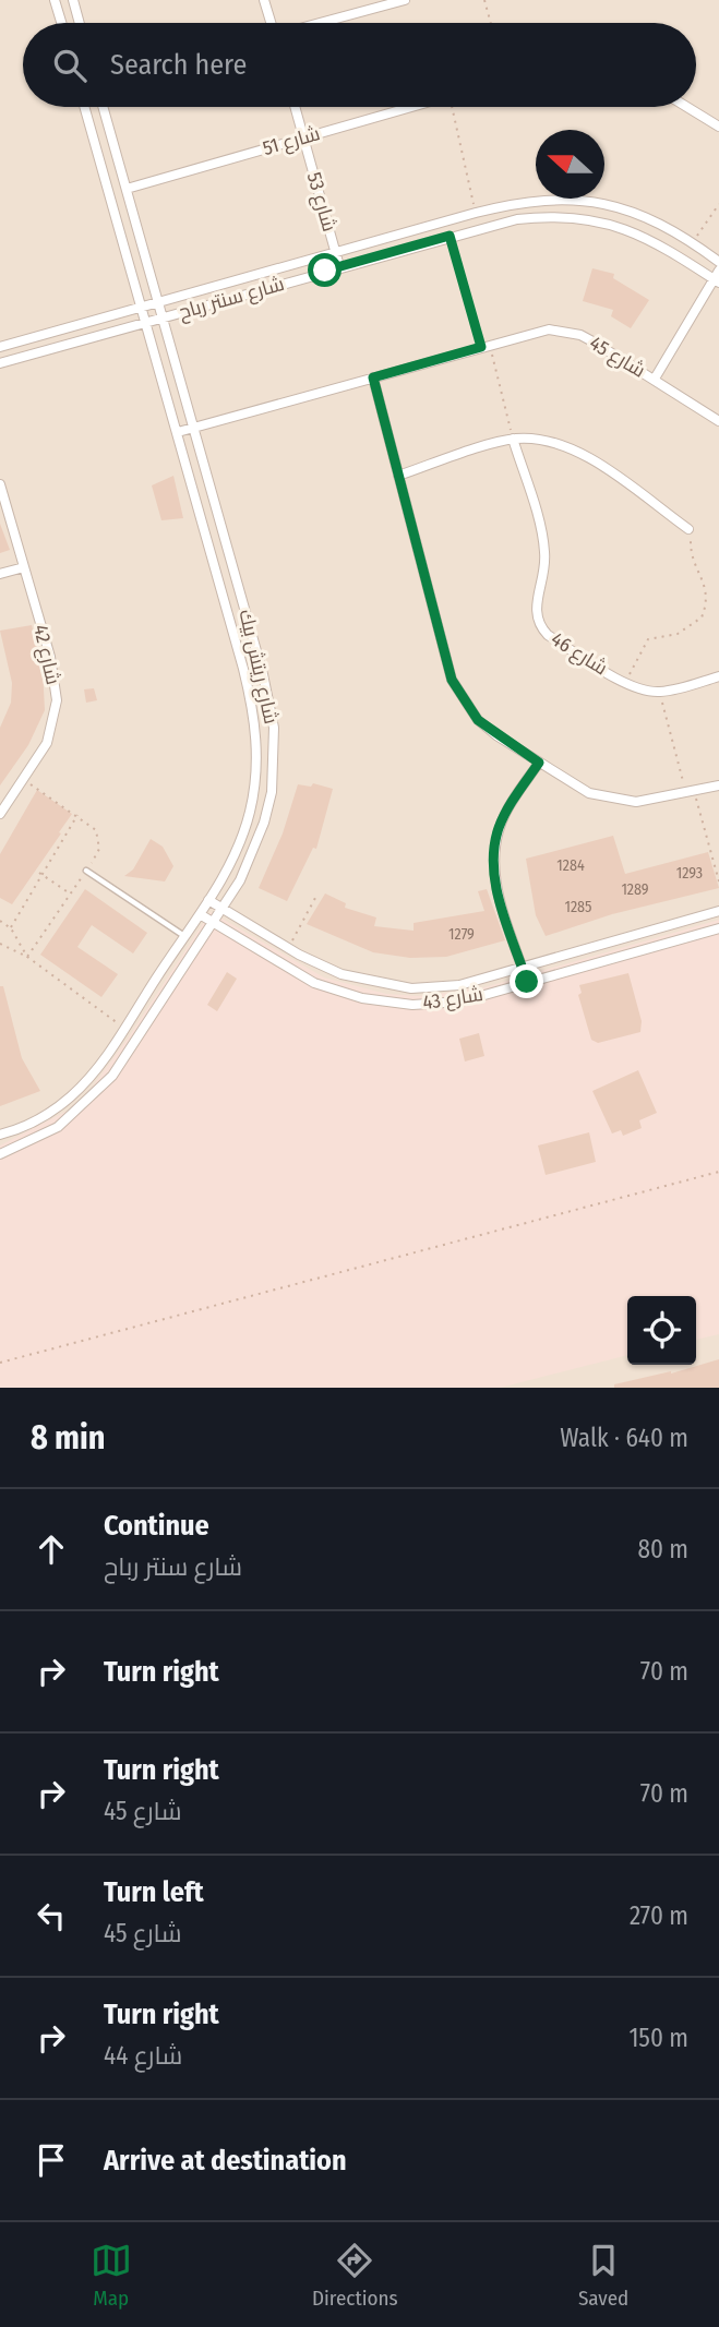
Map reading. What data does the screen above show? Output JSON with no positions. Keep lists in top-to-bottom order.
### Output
{
  "streets": {
    "street": [
      "شارع 51",
      "شارع 53",
      "شارع سنتر رباح",
      "شارع 45",
      "شارع 46",
      "شارع 42",
      "شارع ريتش بيك",
      "شارع 43"
    ]
  },
  "crossings": [
    ["شارع 51", "شارع 53"],
    ["شارع 51", "شارع ريتش بيك"],
    ["شارع 53", "شارع سنتر رباح"],
    ["شارع سنتر رباح", "شارع ريتش بيك"],
    ["شارع 45", "شارع ريتش بيك"],
    ["شارع ريتش بيك", "شارع 43"]
  ],
  "house_numbers": [
    "1284",
    "1293",
    "1289",
    "1285",
    "1279"
  ],
  "north": "left",
  "page": {
    "search": "Search here",
    "heading": ["8 min", "Walk · 640 m"],
    "list": [
      ["Continue", "شارع سنتر رباح", "80 m"],
      ["Turn right", "70 m"],
      ["Turn right", "شارع 45", "70 m"],
      ["Turn left", "شارع 45", "270 m"],
      ["Turn right", "شارع 44", "150 m"],
      "Arrive at destination"
    ],
    "nav": ["Map", "Directions", "Saved"]
  }
}
